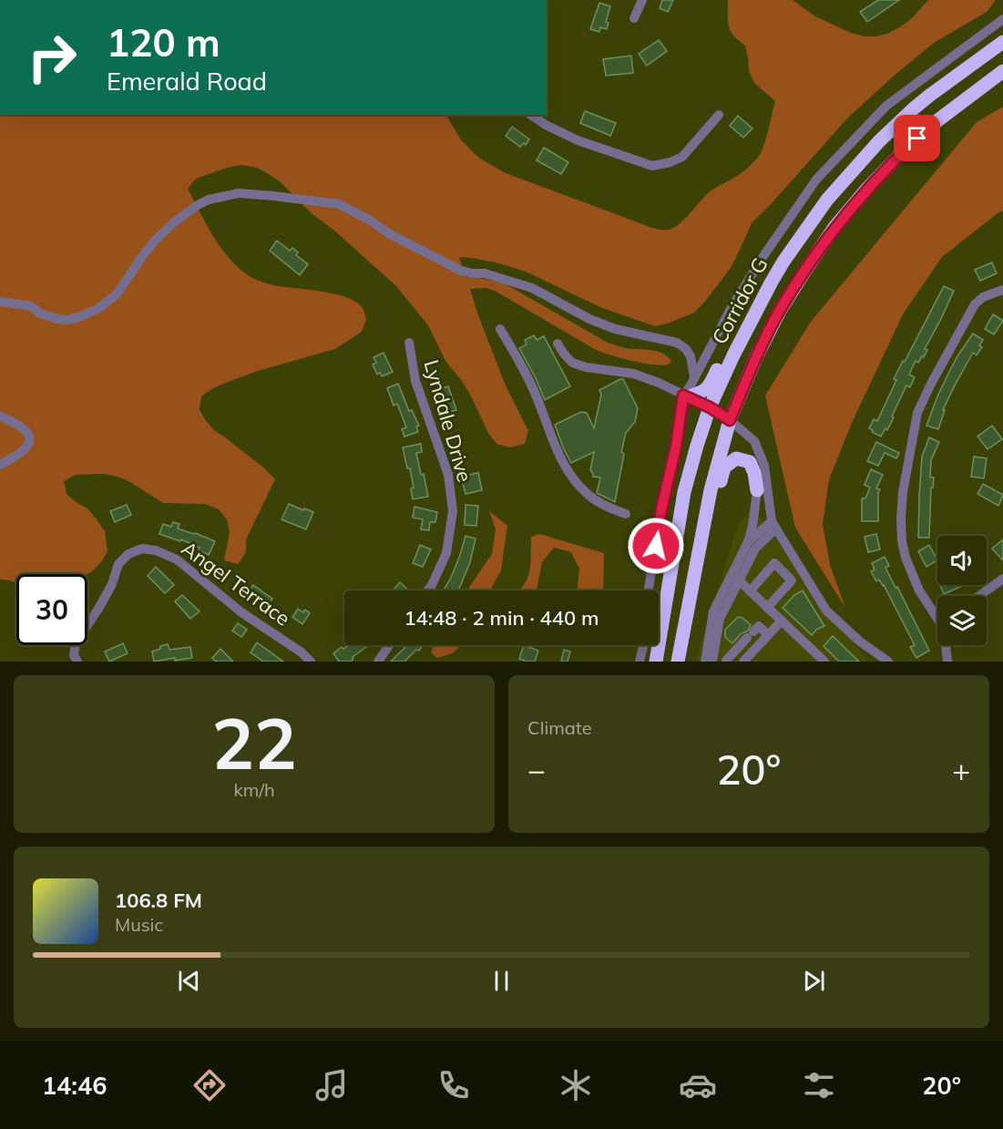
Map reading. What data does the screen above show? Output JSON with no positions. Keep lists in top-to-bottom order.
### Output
{
  "streets": {
    "highway": ["Corridor G"],
    "street": ["Lyndale Drive", "Angel Terrace"]
  },
  "page": {
    "turn": ["120 m", "Emerald Road"],
    "limit": "30",
    "trip": "14:48 · 2 min · 440 m",
    "tile": [
      ["22", "km/h"],
      "Climate"
    ],
    "heat": ["−", "20°", "+"],
    "song": ["106.8 FM", "Music"],
    "tabs": ["14:46", "20°"]
  }
}
